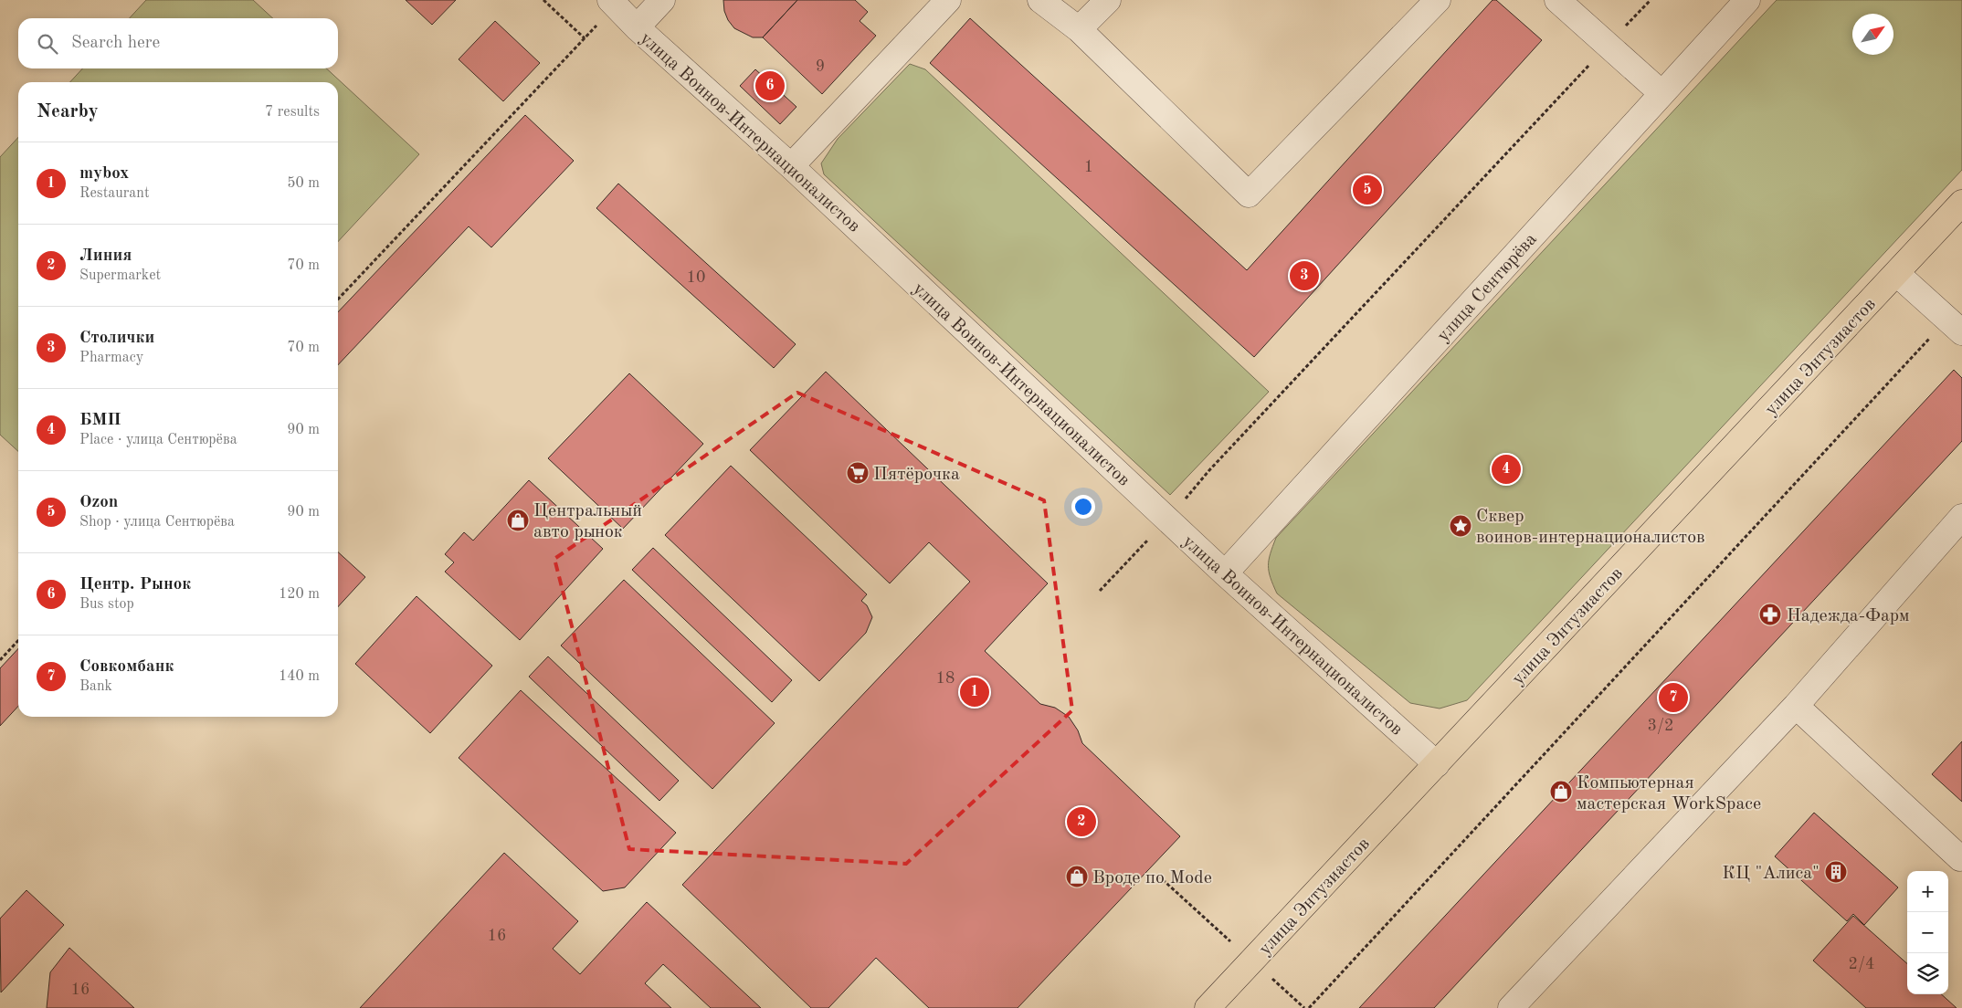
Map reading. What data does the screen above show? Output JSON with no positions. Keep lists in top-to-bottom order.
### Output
{
  "streets": {
    "main road": ["улица Энтузиастов"],
    "street": ["улица Воинов-Интернационалистов", "улица Сентюрёва"]
  },
  "crossings": [
    ["улица Воинов-Интернационалистов", "улица Сентюрёва"],
    ["улица Воинов-Интернационалистов", "улица Энтузиастов"]
  ],
  "places": {
    "supermarket": ["Пятёрочка"],
    "shop": ["Центральный авто рынок", "Компьютерная мастерская WorkSpace", "Вроде по Mode"],
    "place": ["Сквер воинов-интернационалистов"],
    "pharmacy": ["Надежда-Фарм"],
    "building": ["КЦ \"Алиса\""]
  },
  "house_numbers": [
    "9",
    "1",
    "10",
    "18",
    "3/2",
    "16",
    "2/4",
    "16"
  ],
  "north": "top right",
  "page": {
    "search": "Search here",
    "pins": [
      "6",
      "5",
      "3",
      "4",
      "1",
      "7",
      "2"
    ],
    "heading": ["Nearby", "7 results"],
    "list": [
      {
        "mark": "1",
        "name": "mybox",
        "note": "Restaurant",
        "value": "50 m"
      },
      {
        "mark": "2",
        "name": "Линия",
        "note": "Supermarket",
        "value": "70 m"
      },
      {
        "mark": "3",
        "name": "Столички",
        "note": "Pharmacy",
        "value": "70 m"
      },
      {
        "mark": "4",
        "name": "БМП",
        "note": "Place · улица Сентюрёва",
        "value": "90 m"
      },
      {
        "mark": "5",
        "name": "Ozon",
        "note": "Shop · улица Сентюрёва",
        "value": "90 m"
      },
      {
        "mark": "6",
        "name": "Центр. Рынок",
        "note": "Bus stop",
        "value": "120 m"
      },
      {
        "mark": "7",
        "name": "Совкомбанк",
        "note": "Bank",
        "value": "140 m"
      }
    ],
    "map_buttons": ["+", "−"]
  }
}
